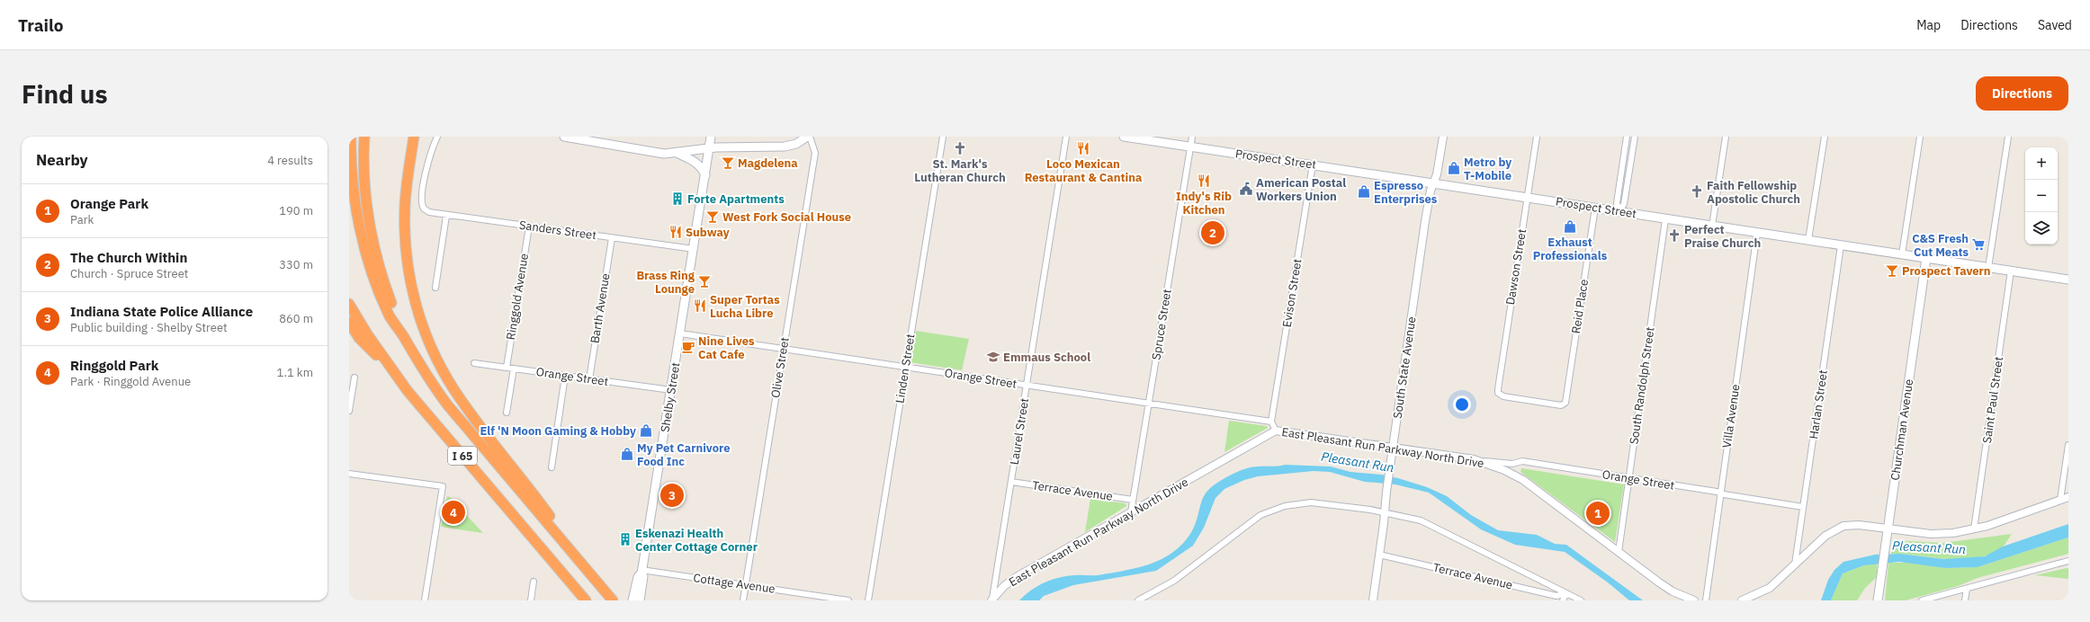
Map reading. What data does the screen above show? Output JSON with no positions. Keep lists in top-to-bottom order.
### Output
{
  "streets": {
    "highway": ["I 65"],
    "main road": ["Prospect Street", "Shelby Street", "Churchman Avenue"],
    "street": [
      "Sanders Street",
      "Dawson Street",
      "Evison Street",
      "Ringgold Avenue",
      "Reid Place",
      "Barth Avenue",
      "Spruce Street",
      "Olive Street",
      "South State Avenue",
      "Linden Street",
      "Orange Street",
      "South Randolph Street",
      "Saint Paul Street",
      "Harlan Street",
      "Villa Avenue",
      "Laurel Street",
      "East Pleasant Run Parkway North Drive",
      "Terrace Avenue",
      "Cottage Avenue"
    ]
  },
  "crossings": [
    ["Prospect Street", "Dawson Street"],
    ["Prospect Street", "Evison Street"],
    ["Prospect Street", "Reid Place"],
    ["Prospect Street", "Spruce Street"],
    ["Prospect Street", "South State Avenue"],
    ["Prospect Street", "South Randolph Street"],
    ["Prospect Street", "Saint Paul Street"],
    ["Prospect Street", "Harlan Street"],
    ["Prospect Street", "Villa Avenue"],
    ["Prospect Street", "Churchman Avenue"],
    ["Sanders Street", "Ringgold Avenue"],
    ["Sanders Street", "Barth Avenue"],
    ["Sanders Street", "Shelby Street"],
    ["Dawson Street", "Reid Place"],
    ["Evison Street", "Orange Street"],
    ["Ringgold Avenue", "Orange Street"],
    ["Barth Avenue", "Orange Street"],
    ["Spruce Street", "Orange Street"],
    ["Spruce Street", "East Pleasant Run Parkway North Drive"],
    ["Spruce Street", "Terrace Avenue"],
    ["Olive Street", "Orange Street"],
    ["Olive Street", "Cottage Avenue"],
    ["South State Avenue", "East Pleasant Run Parkway North Drive"],
    ["South State Avenue", "Terrace Avenue"],
    ["Linden Street", "Orange Street"],
    ["Orange Street", "South Randolph Street"],
    ["Orange Street", "Shelby Street"],
    ["Orange Street", "Harlan Street"],
    ["Orange Street", "Villa Avenue"],
    ["Orange Street", "Laurel Street"],
    ["Orange Street", "East Pleasant Run Parkway North Drive"],
    ["South Randolph Street", "East Pleasant Run Parkway North Drive"],
    ["Shelby Street", "Cottage Avenue"],
    ["Laurel Street", "East Pleasant Run Parkway North Drive"],
    ["Laurel Street", "Terrace Avenue"]
  ],
  "water": ["Pleasant Run"],
  "places": {
    "church": ["St. Mark's Lutheran Church", "Faith Fellowship Apostolic Church", "Perfect Praise Church"],
    "restaurant": [
      "Loco Mexican Restaurant & Cantina",
      "Indy's Rib Kitchen",
      "Subway",
      "Super Tortas Lucha Libre"
    ],
    "bar": [
      "Magdelena",
      "West Fork Social House",
      "Prospect Tavern",
      "Brass Ring Lounge"
    ],
    "shop": [
      "Metro by T-Mobile",
      "Espresso Enterprises",
      "Exhaust Professionals",
      "Elf 'N Moon Gaming & Hobby",
      "My Pet Carnivore Food Inc"
    ],
    "public building": ["American Postal Workers Union"],
    "building": ["Forte Apartments", "Eskenazi Health Center Cottage Corner"],
    "supermarket": ["C&S Fresh Cut Meats"],
    "cafe": ["Nine Lives Cat Cafe"],
    "school or university": ["Emmaus School"]
  },
  "page": {
    "header": "Trailo",
    "nav": ["Map", "Directions", "Saved"],
    "buttons": "Directions",
    "title": "Find us",
    "heading": ["Nearby", "4 results"],
    "map_buttons": ["+", "−"],
    "list": [
      {
        "mark": "1",
        "name": "Orange Park",
        "note": "Park",
        "value": "190 m"
      },
      {
        "mark": "2",
        "name": "The Church Within",
        "note": "Church · Spruce Street",
        "value": "330 m"
      },
      {
        "mark": "3",
        "name": "Indiana State Police Alliance",
        "note": "Public building · Shelby Street",
        "value": "860 m"
      },
      {
        "mark": "4",
        "name": "Ringgold Park",
        "note": "Park · Ringgold Avenue",
        "value": "1.1 km"
      }
    ],
    "pins": [
      "2",
      "3",
      "4",
      "1"
    ]
  }
}
